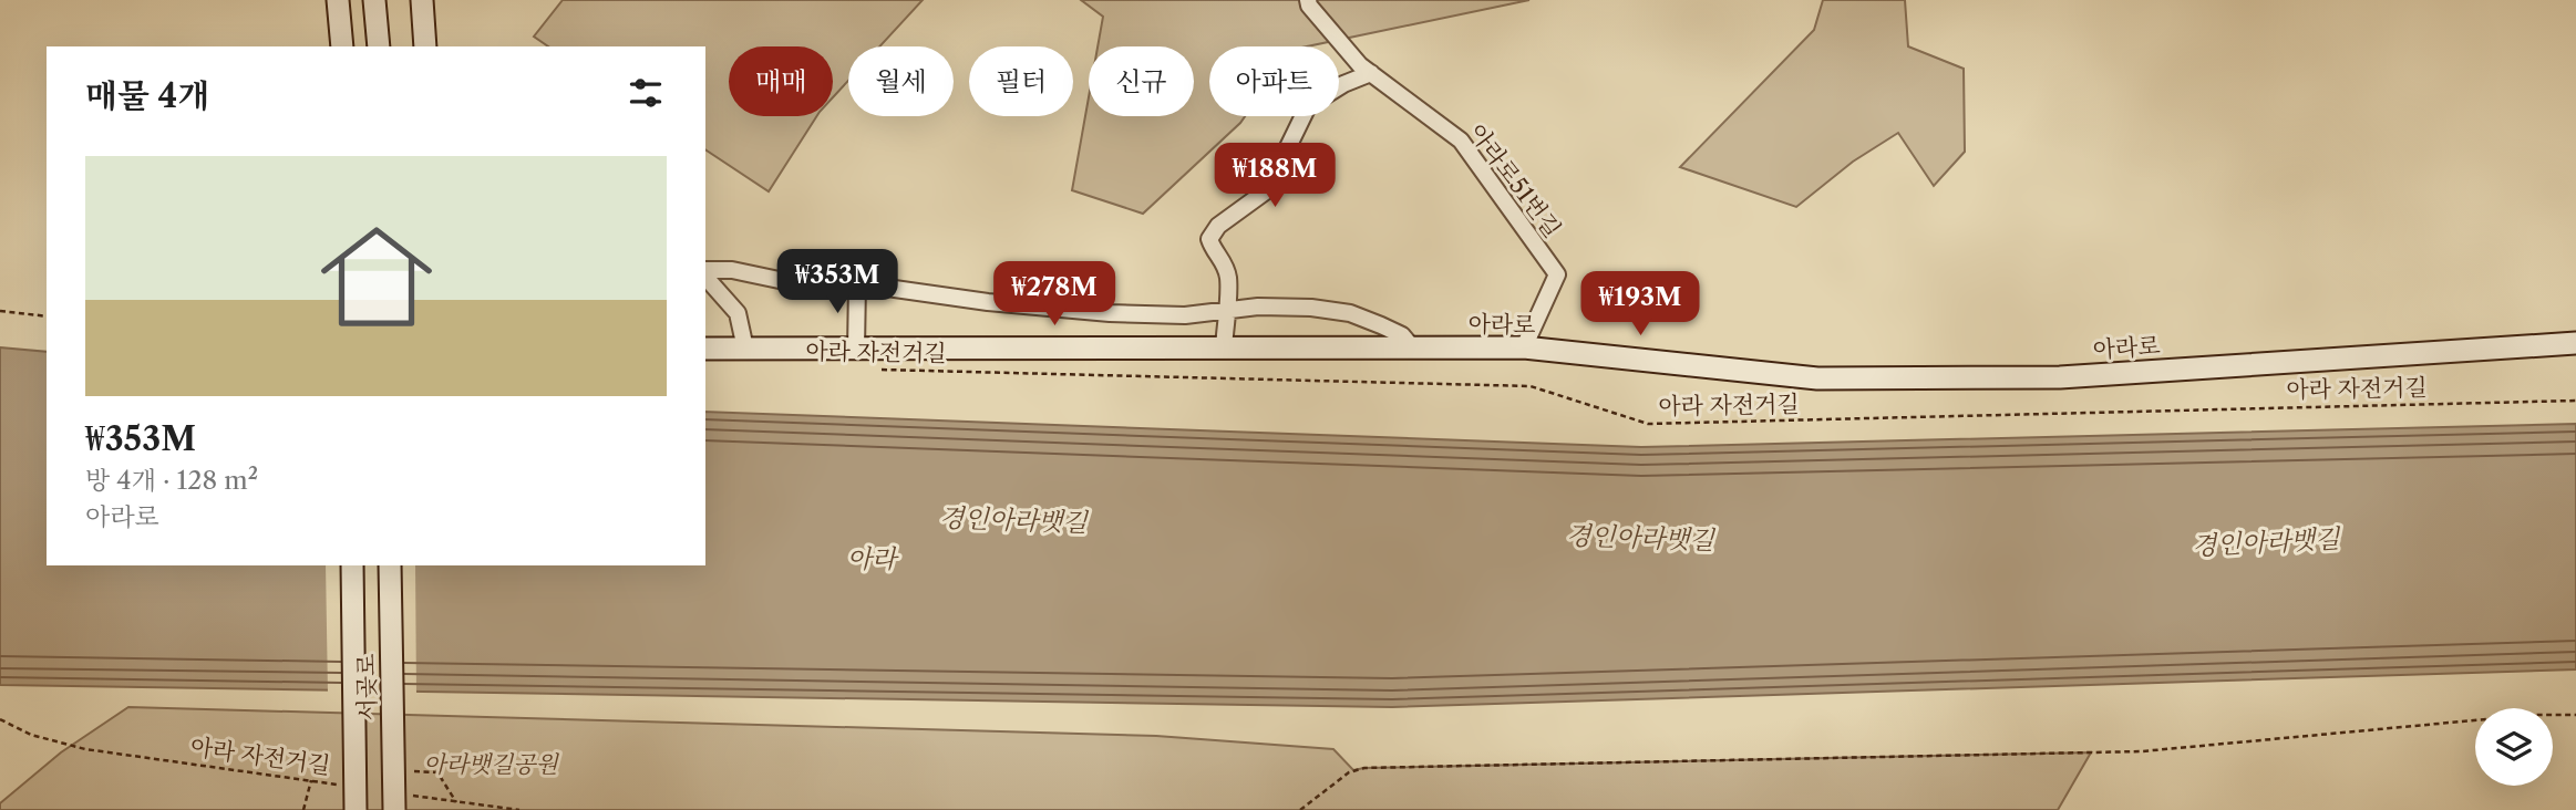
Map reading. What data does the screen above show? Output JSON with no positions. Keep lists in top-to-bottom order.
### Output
{
  "streets": {
    "main road": ["아라로", "서곶로"],
    "street": ["아라로51번길"],
    "path": ["아라 자전거길"]
  },
  "crossings": [
    ["아라로51번길", "아라로"]
  ],
  "water": ["경인아라뱃길", "아라"],
  "parks": ["아라뱃길공원"],
  "page": {
    "chip": [
      "매매",
      "월세",
      "필터",
      "신규",
      "아파트"
    ],
    "heading": "매물 4개",
    "list": [
      {
        "name": "₩353M",
        "note": "방 4개 · 128 m² · 아라로"
      }
    ],
    "price": [
      "₩188M",
      "₩353M",
      "₩278M",
      "₩193M"
    ]
  }
}
